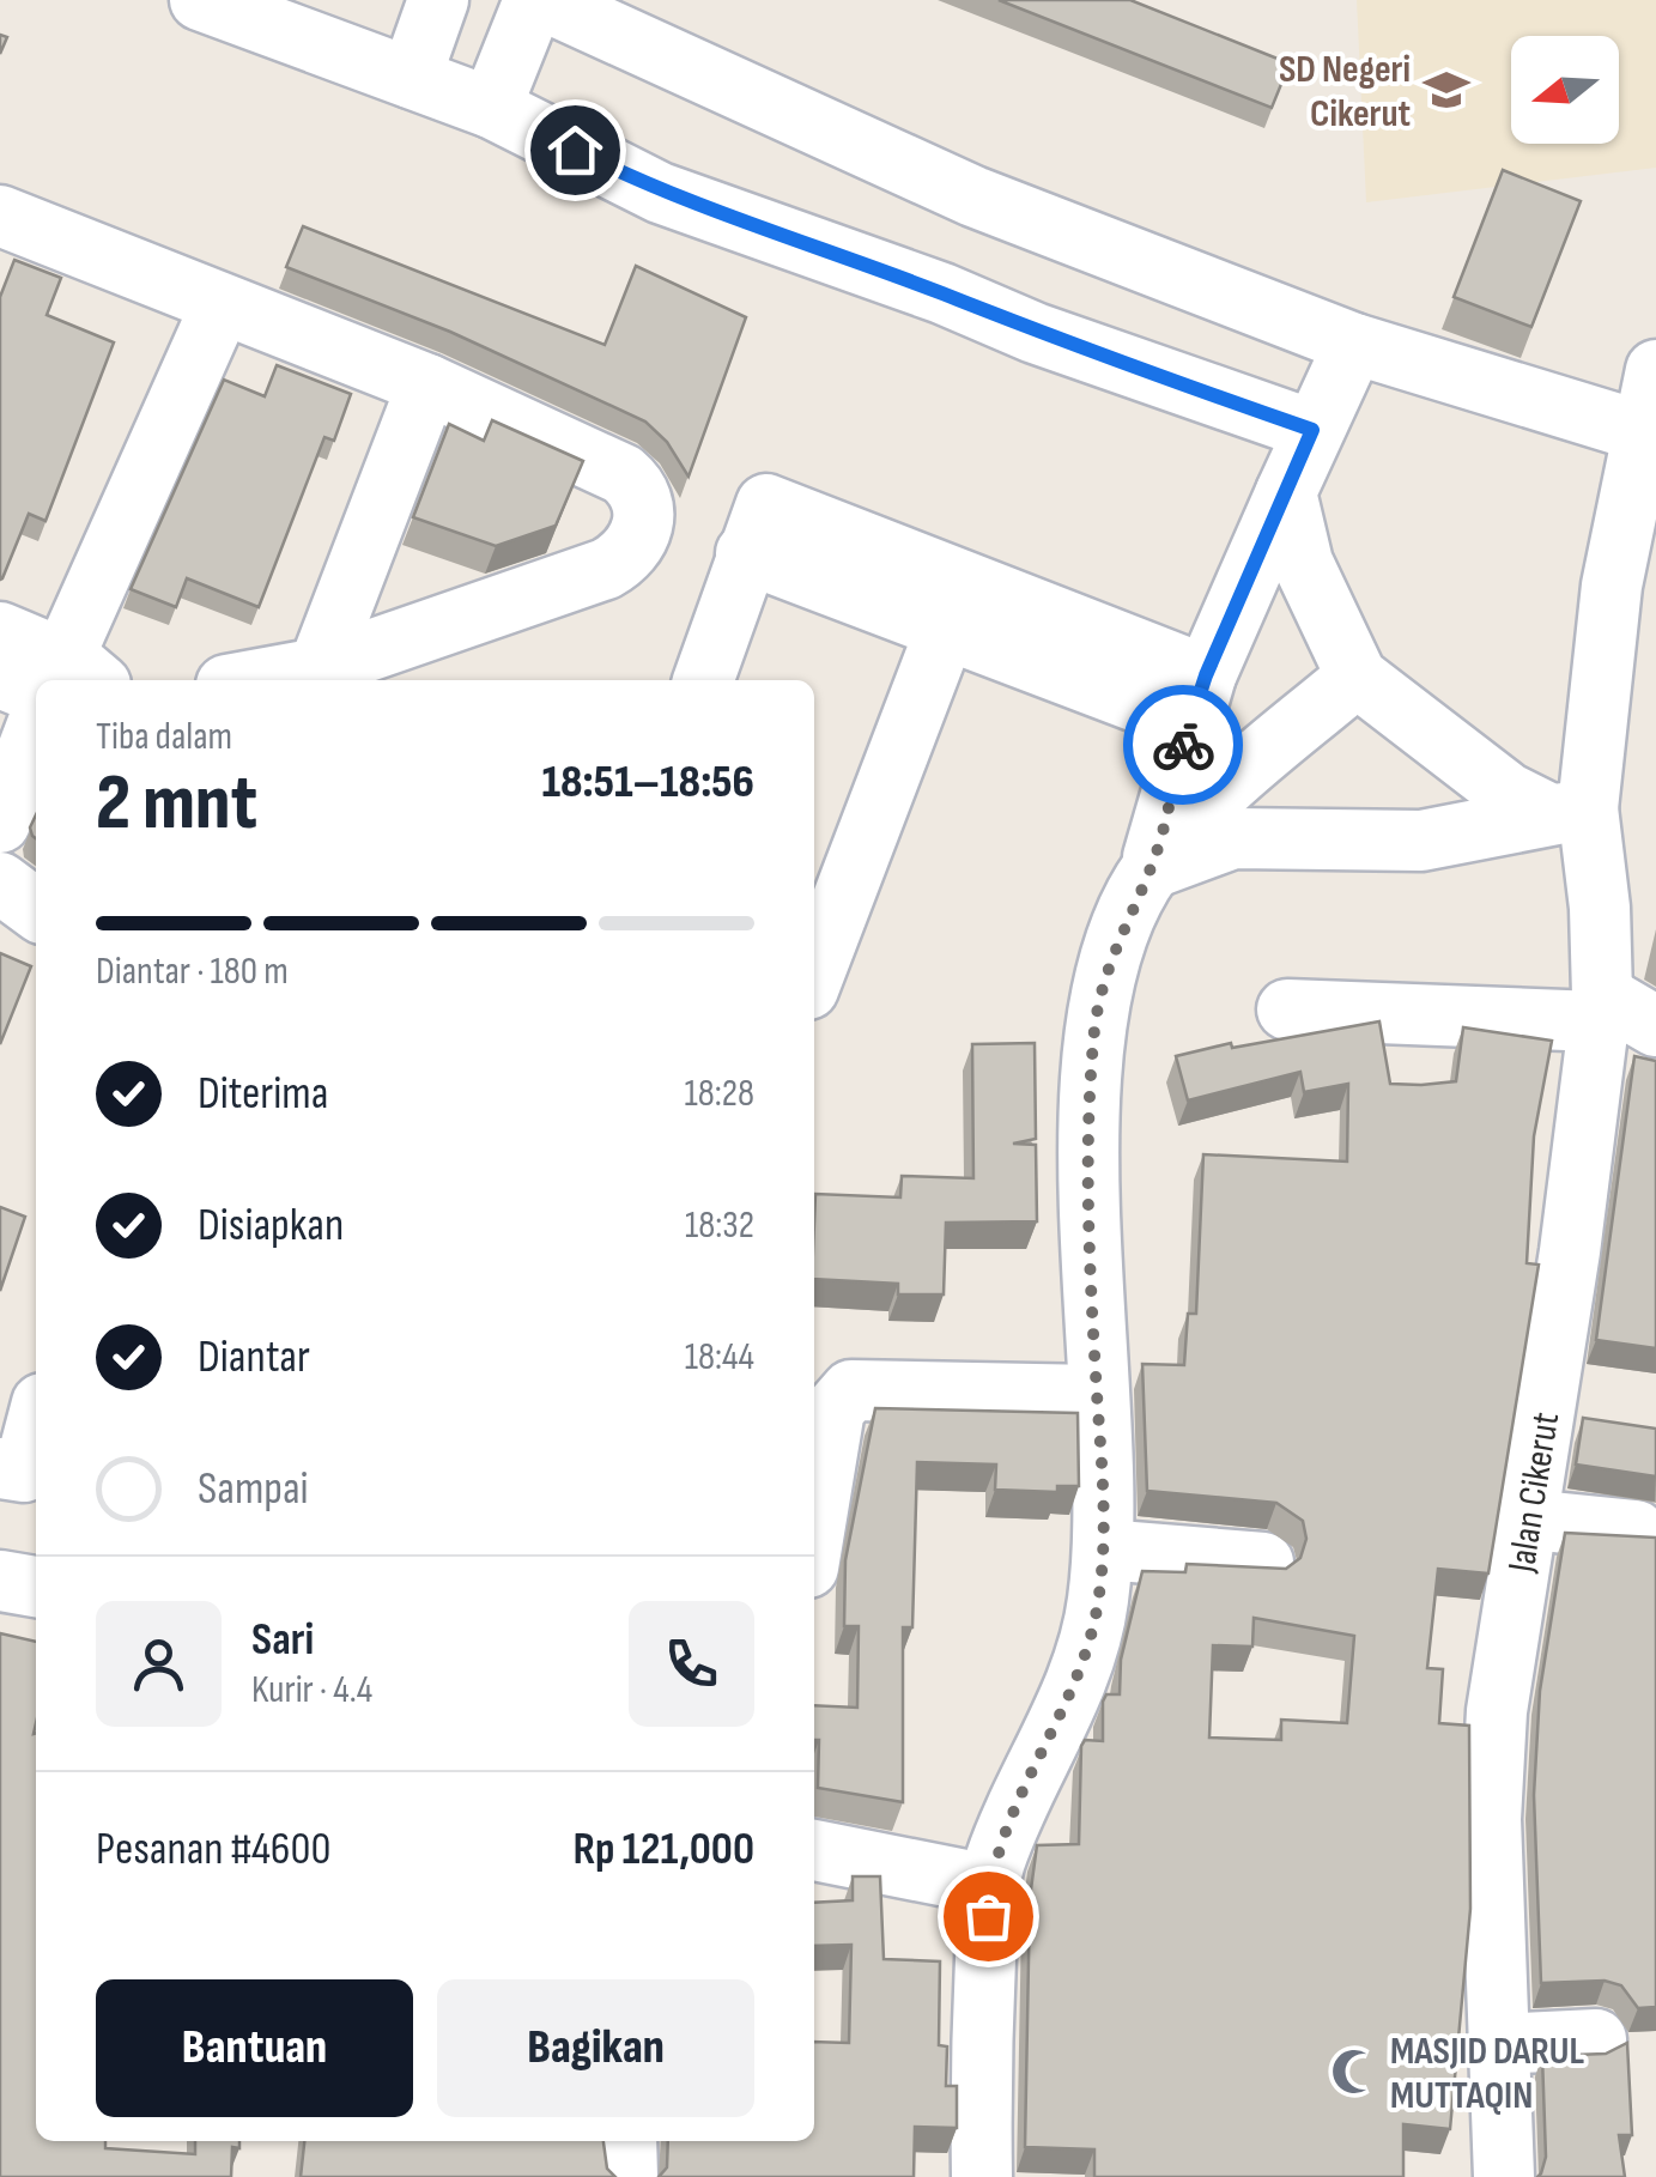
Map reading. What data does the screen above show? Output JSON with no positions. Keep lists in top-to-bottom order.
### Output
{
  "streets": {
    "street": ["Jalan Cikerut"]
  },
  "places": {
    "school or university": ["SD Negeri Cikerut"],
    "mosque": ["MASJID DARUL MUTTAQIN"]
  },
  "north": "left",
  "page": {
    "heading": ["2 mnt", "Tiba dalam", "18:51–18:56"],
    "panel": [
      "Sari",
      "Kurir · 4.4",
      "Pesanan #4600",
      "Rp 121,000"
    ],
    "bar": "Diantar · 180 m",
    "list": [
      ["Diterima", "18:28"],
      ["Disiapkan", "18:32"],
      ["Diantar", "18:44"],
      "Sampai"
    ],
    "buttons": ["Bantuan", "Bagikan"]
  }
}
